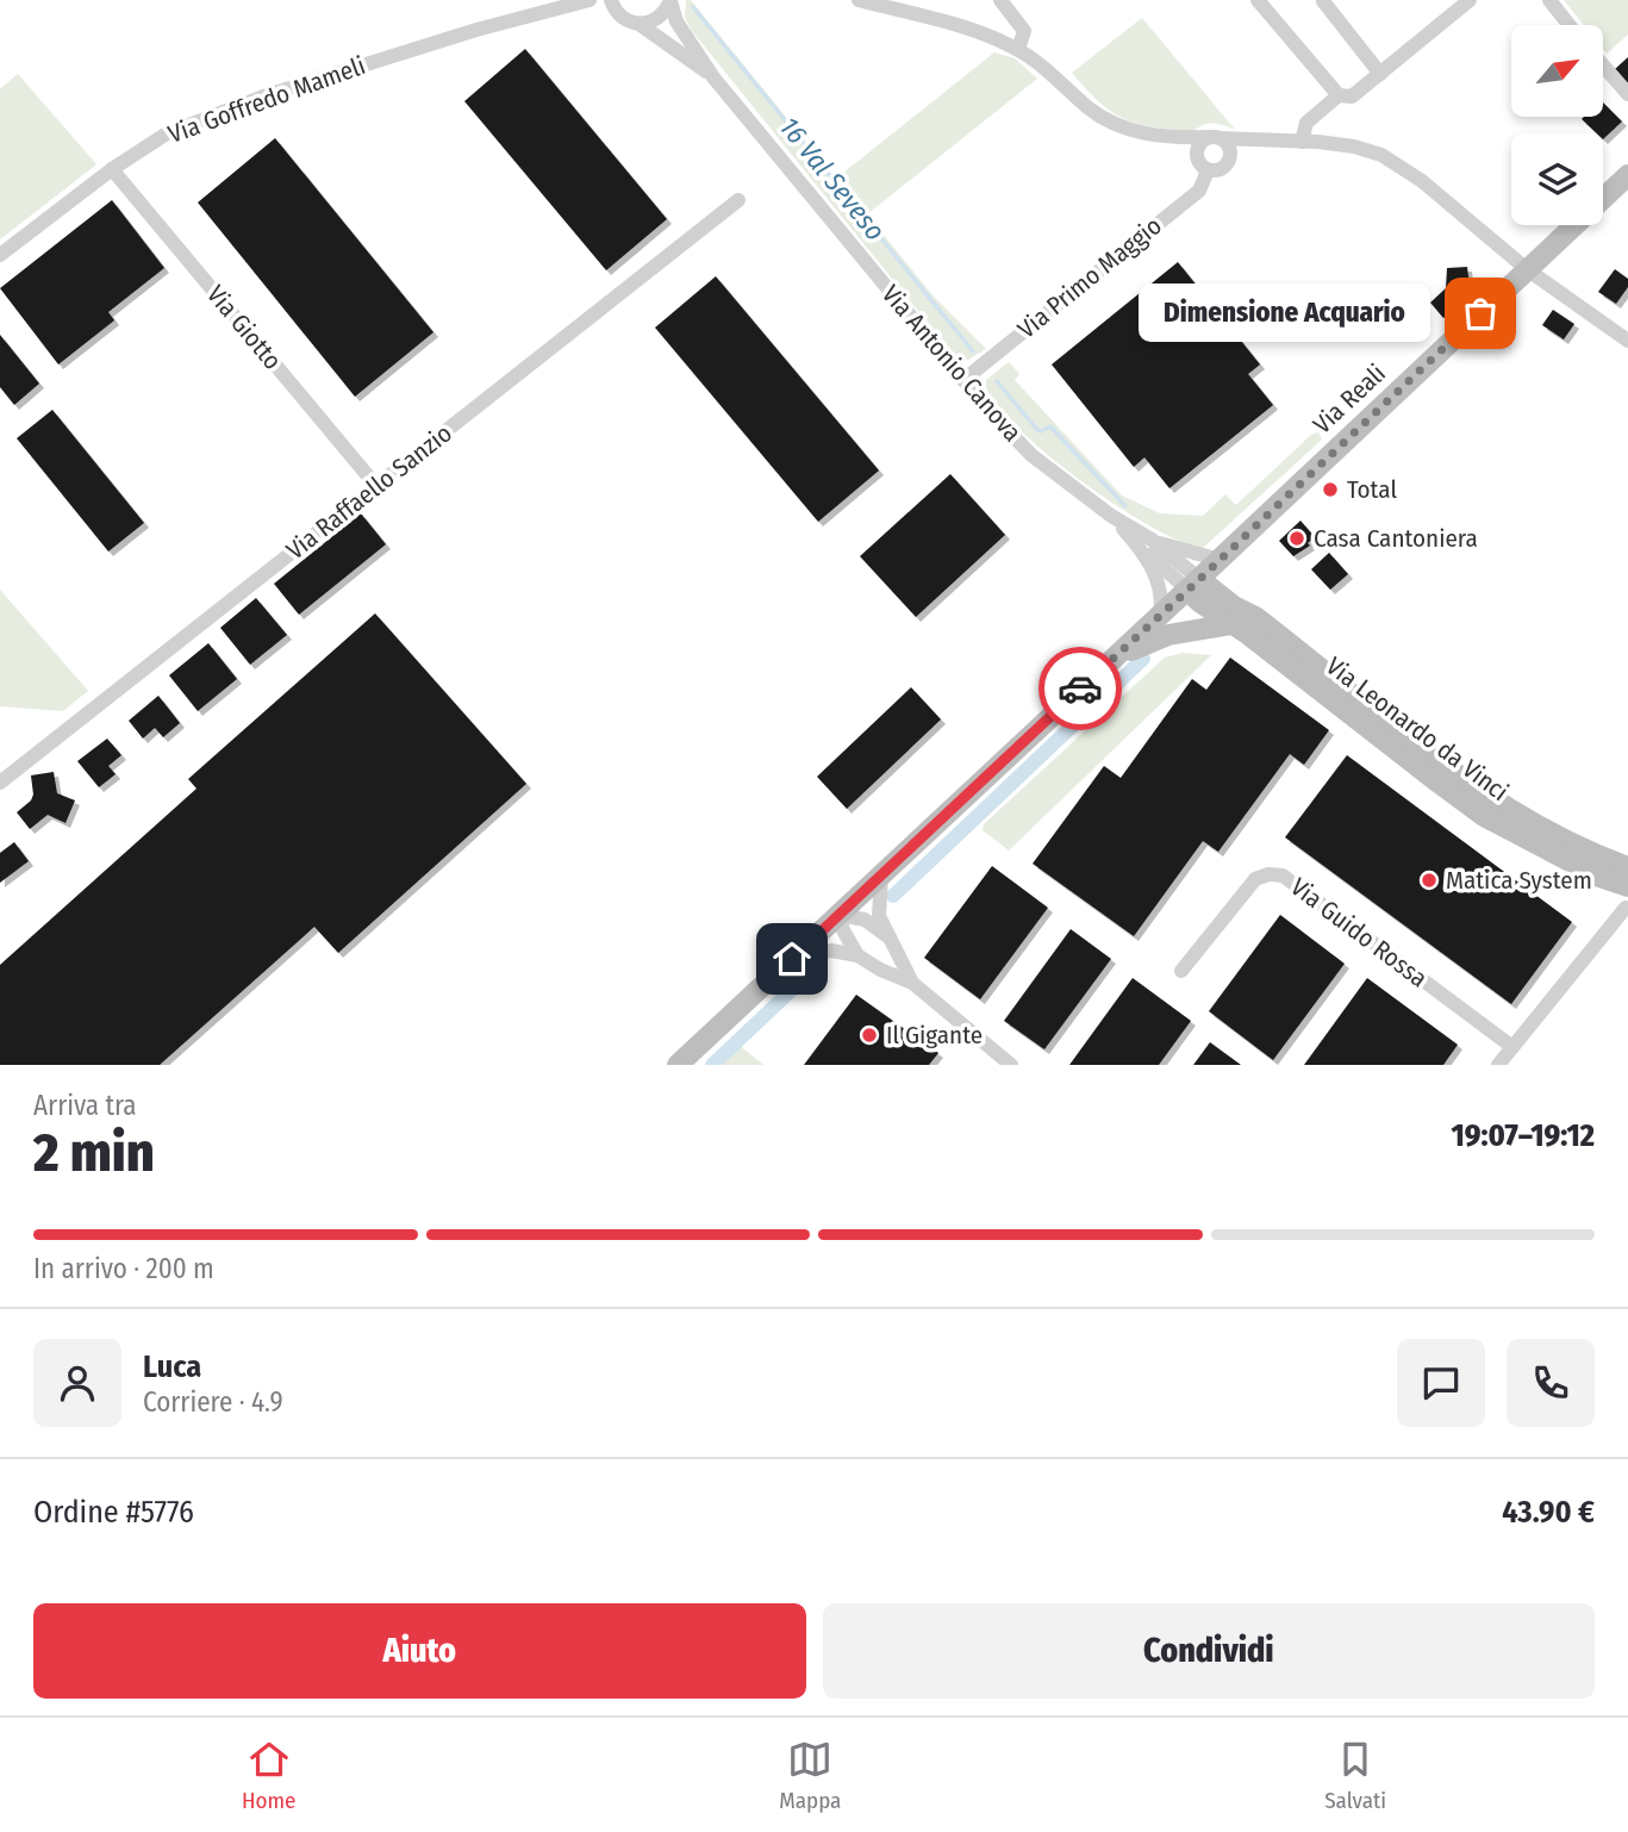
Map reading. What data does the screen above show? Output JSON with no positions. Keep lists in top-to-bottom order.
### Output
{
  "streets": {
    "main road": ["Via Reali", "Via Leonardo da Vinci"],
    "street": [
      "Via Goffredo Mameli",
      "Via Primo Maggio",
      "Via Giotto",
      "Via Antonio Canova",
      "Via Raffaello Sanzio",
      "Via Guido Rossa"
    ]
  },
  "crossings": [
    ["Via Goffredo Mameli", "Via Giotto"],
    ["Via Goffredo Mameli", "Via Antonio Canova"],
    ["Via Primo Maggio", "Via Antonio Canova"],
    ["Via Giotto", "Via Raffaello Sanzio"],
    ["Via Antonio Canova", "Via Reali"],
    ["Via Antonio Canova", "Via Leonardo da Vinci"],
    ["Via Reali", "Via Leonardo da Vinci"]
  ],
  "water": ["16 Val Seveso"],
  "places": [
    "Dimensione Acquario",
    "Total",
    "Casa Cantoniera",
    "Matica System",
    "Il Gigante"
  ],
  "north": "top right",
  "page": {
    "bubble": "Dimensione Acquario",
    "heading": ["2 min", "Arriva tra", "19:07–19:12"],
    "panel": [
      "Luca",
      "Corriere · 4.9",
      "Ordine #5776",
      "43.90 €"
    ],
    "bar": "In arrivo · 200 m",
    "buttons": ["Aiuto", "Condividi"],
    "tabs": ["Home", "Mappa", "Salvati"]
  }
}
